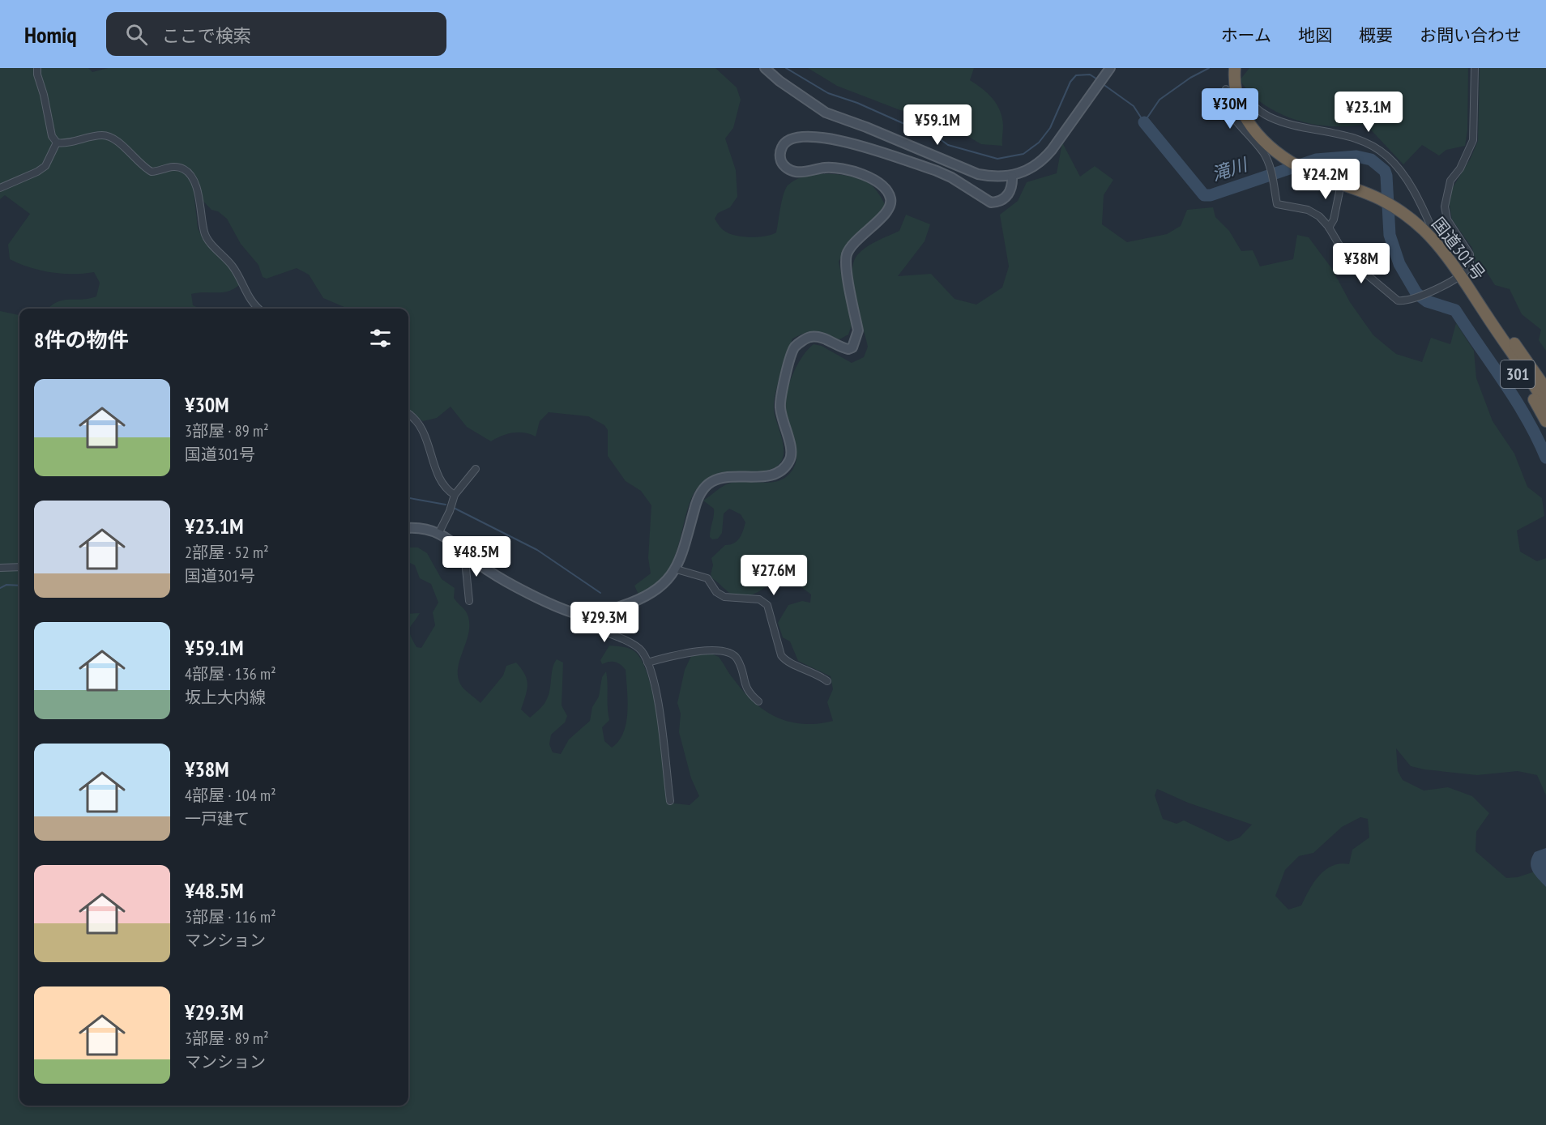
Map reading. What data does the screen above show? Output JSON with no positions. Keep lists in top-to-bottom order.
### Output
{
  "streets": {
    "highway": ["国道301号", "301"]
  },
  "crossings": [
    ["国道301号", "301"]
  ],
  "water": ["滝川"],
  "page": {
    "header": "Homiq",
    "search": "ここで検索",
    "nav": [
      "ホーム",
      "地図",
      "概要",
      "お問い合わせ"
    ],
    "price": [
      "¥30M",
      "¥23.1M",
      "¥59.1M",
      "¥24.2M",
      "¥38M",
      "¥48.5M",
      "¥27.6M",
      "¥29.3M"
    ],
    "heading": "8件の物件",
    "list": [
      {
        "name": "¥30M",
        "note": "3部屋 · 89 m² · 国道301号"
      },
      {
        "name": "¥23.1M",
        "note": "2部屋 · 52 m² · 国道301号"
      },
      {
        "name": "¥59.1M",
        "note": "4部屋 · 136 m² · 坂上大内線"
      },
      {
        "name": "¥38M",
        "note": "4部屋 · 104 m² · 一戸建て"
      },
      {
        "name": "¥48.5M",
        "note": "3部屋 · 116 m² · マンション"
      },
      {
        "name": "¥29.3M",
        "note": "3部屋 · 89 m² · マンション"
      }
    ]
  }
}
